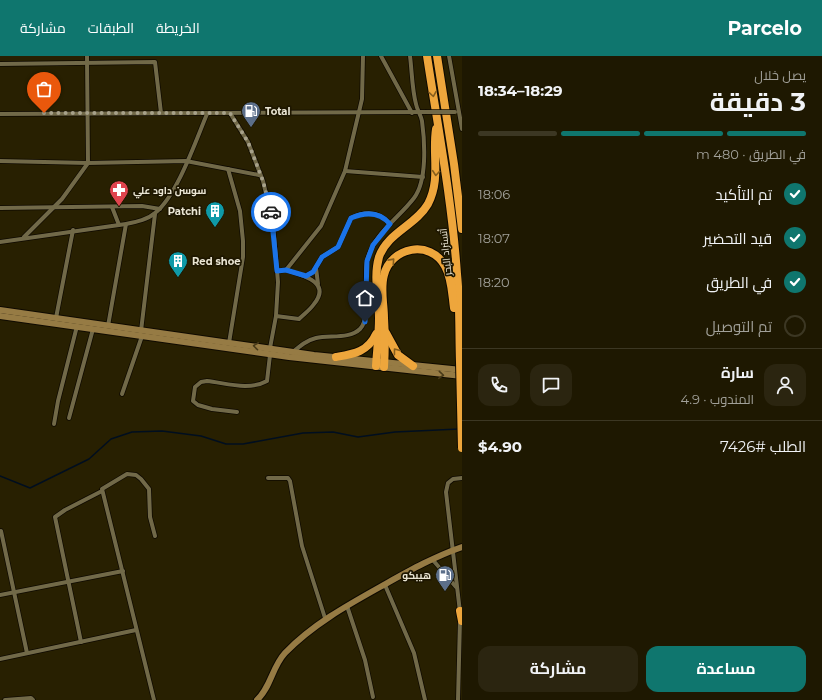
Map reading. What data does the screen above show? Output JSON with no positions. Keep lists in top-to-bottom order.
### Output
{
  "streets": {
    "highway": ["أتستراد البحر"]
  },
  "places": {
    "fuel station": ["Total", "هيبكو"],
    "pharmacy": ["سوسن داود علي"],
    "building": ["Patchi", "Red shoe"]
  },
  "page": {
    "header": "Parcelo",
    "nav": ["الخريطة", "الطبقات", "مشاركة"],
    "heading": ["3 دقيقة", "يصل خلال", "18:29–18:34"],
    "panel": [
      "سارة",
      "المندوب · 4.9",
      "الطلب #7426",
      "$4.90"
    ],
    "bar": "في الطريق · 480 m",
    "list": [
      ["تم التأكيد", "18:06"],
      ["قيد التحضير", "18:07"],
      ["في الطريق", "18:20"],
      "تم التوصيل"
    ],
    "buttons": ["مساعدة", "مشاركة"]
  }
}
